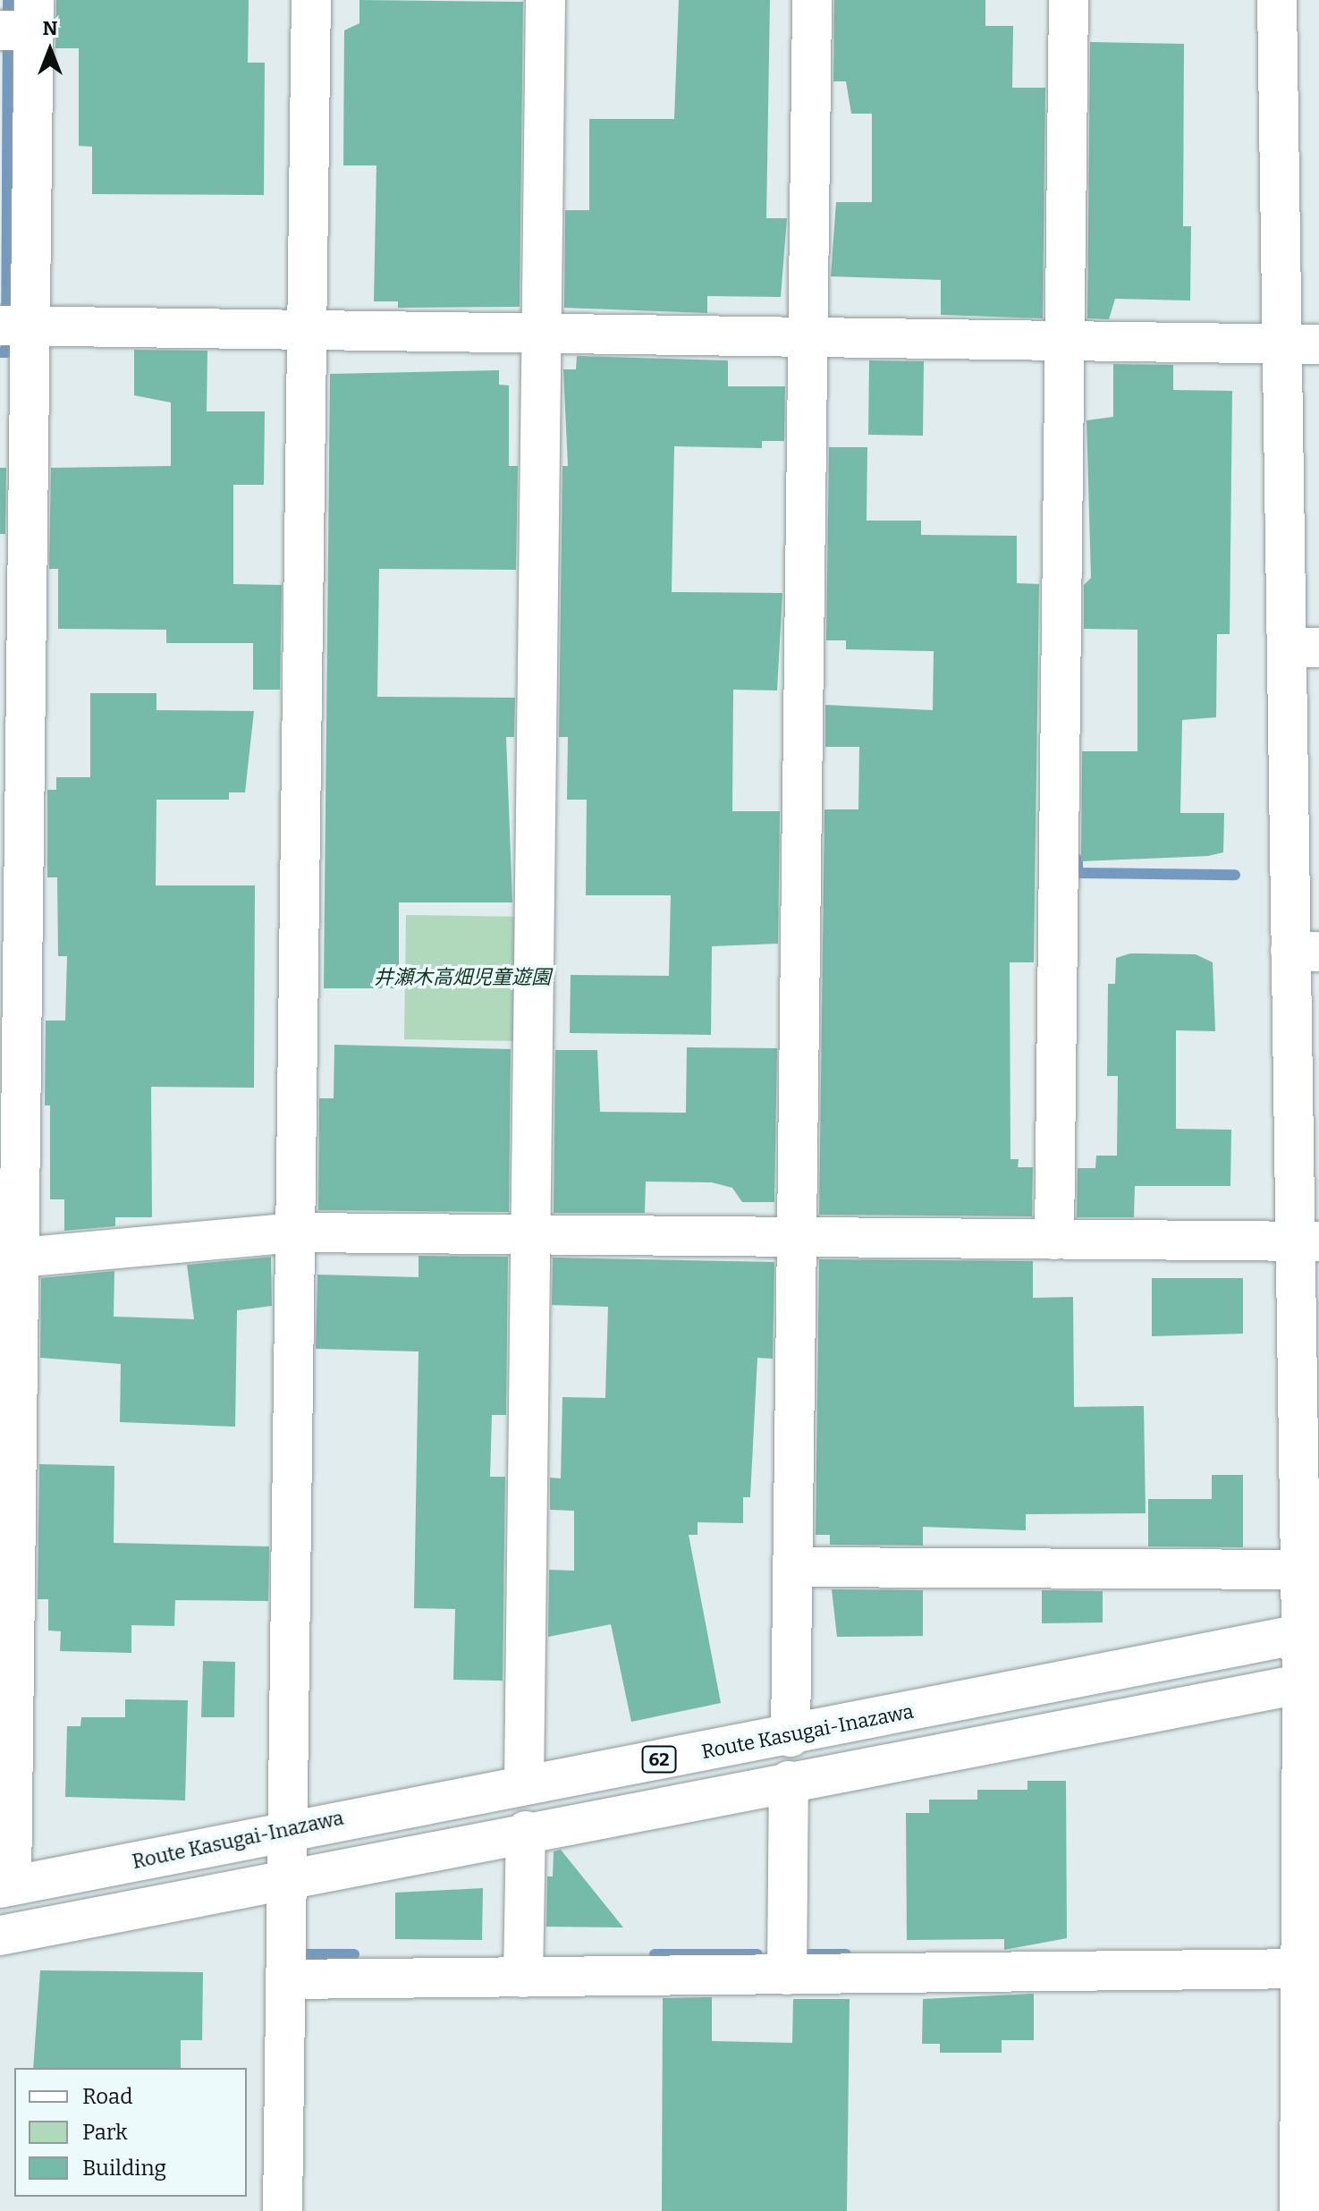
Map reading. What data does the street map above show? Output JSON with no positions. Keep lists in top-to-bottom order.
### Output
{
  "streets": {
    "street": ["Route Kasugai-Inazawa", "62"]
  },
  "parks": ["井瀬木高畑児童遊園"],
  "legend": ["Road", "Park", "Building"],
  "north": "top"
}
